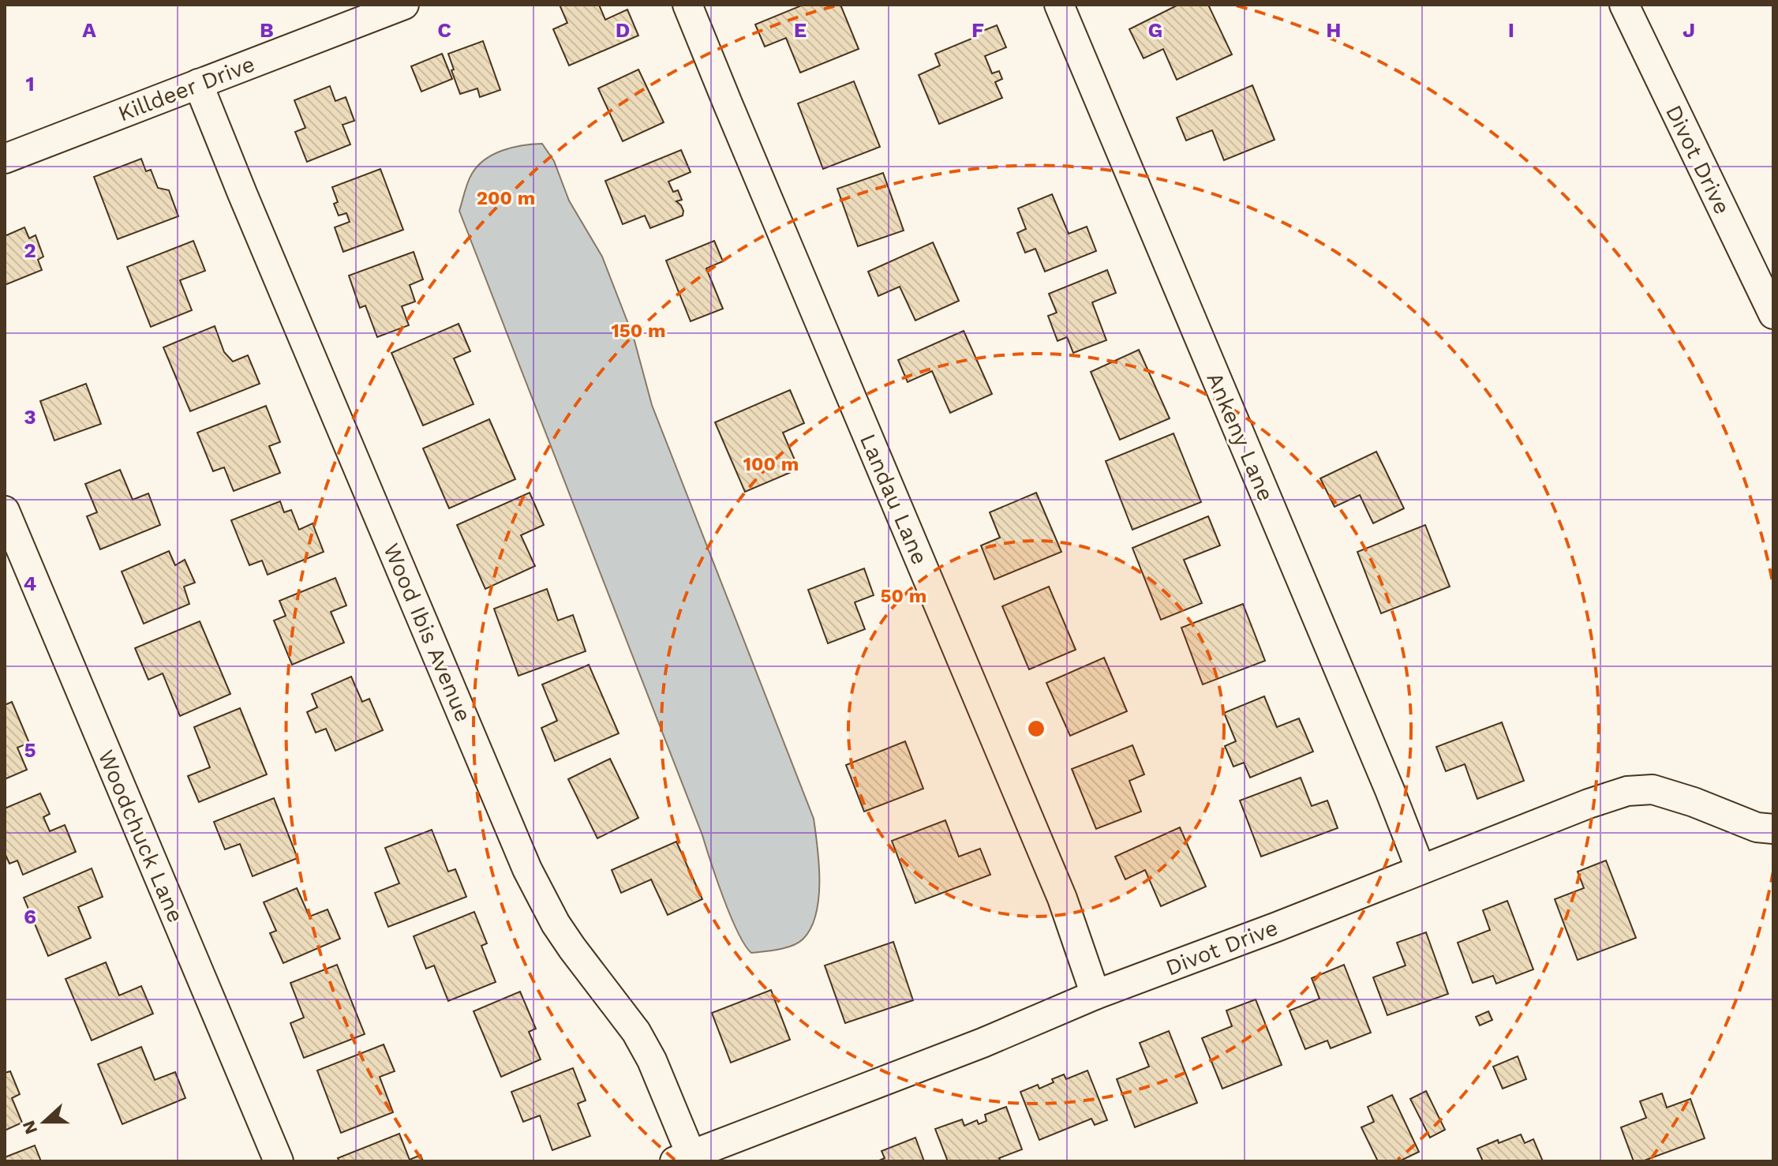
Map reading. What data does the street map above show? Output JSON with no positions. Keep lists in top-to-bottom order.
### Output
{
  "streets": {
    "street": [
      "Killdeer Drive",
      "Divot Drive",
      "Ankeny Lane",
      "Landau Lane",
      "Wood Ibis Avenue",
      "Woodchuck Lane"
    ]
  },
  "crossings": [
    ["Killdeer Drive", "Wood Ibis Avenue"],
    ["Divot Drive", "Ankeny Lane"],
    ["Divot Drive", "Landau Lane"],
    ["Divot Drive", "Wood Ibis Avenue"]
  ],
  "north": "left",
  "grid": {
    "columns": [
      "A",
      "B",
      "C",
      "D",
      "E",
      "F",
      "G",
      "H",
      "I",
      "J"
    ],
    "rows": [
      "1",
      "2",
      "3",
      "4",
      "5",
      "6"
    ]
  },
  "rings": [
    "200 m",
    "150 m",
    "100 m",
    "50 m"
  ]
}
